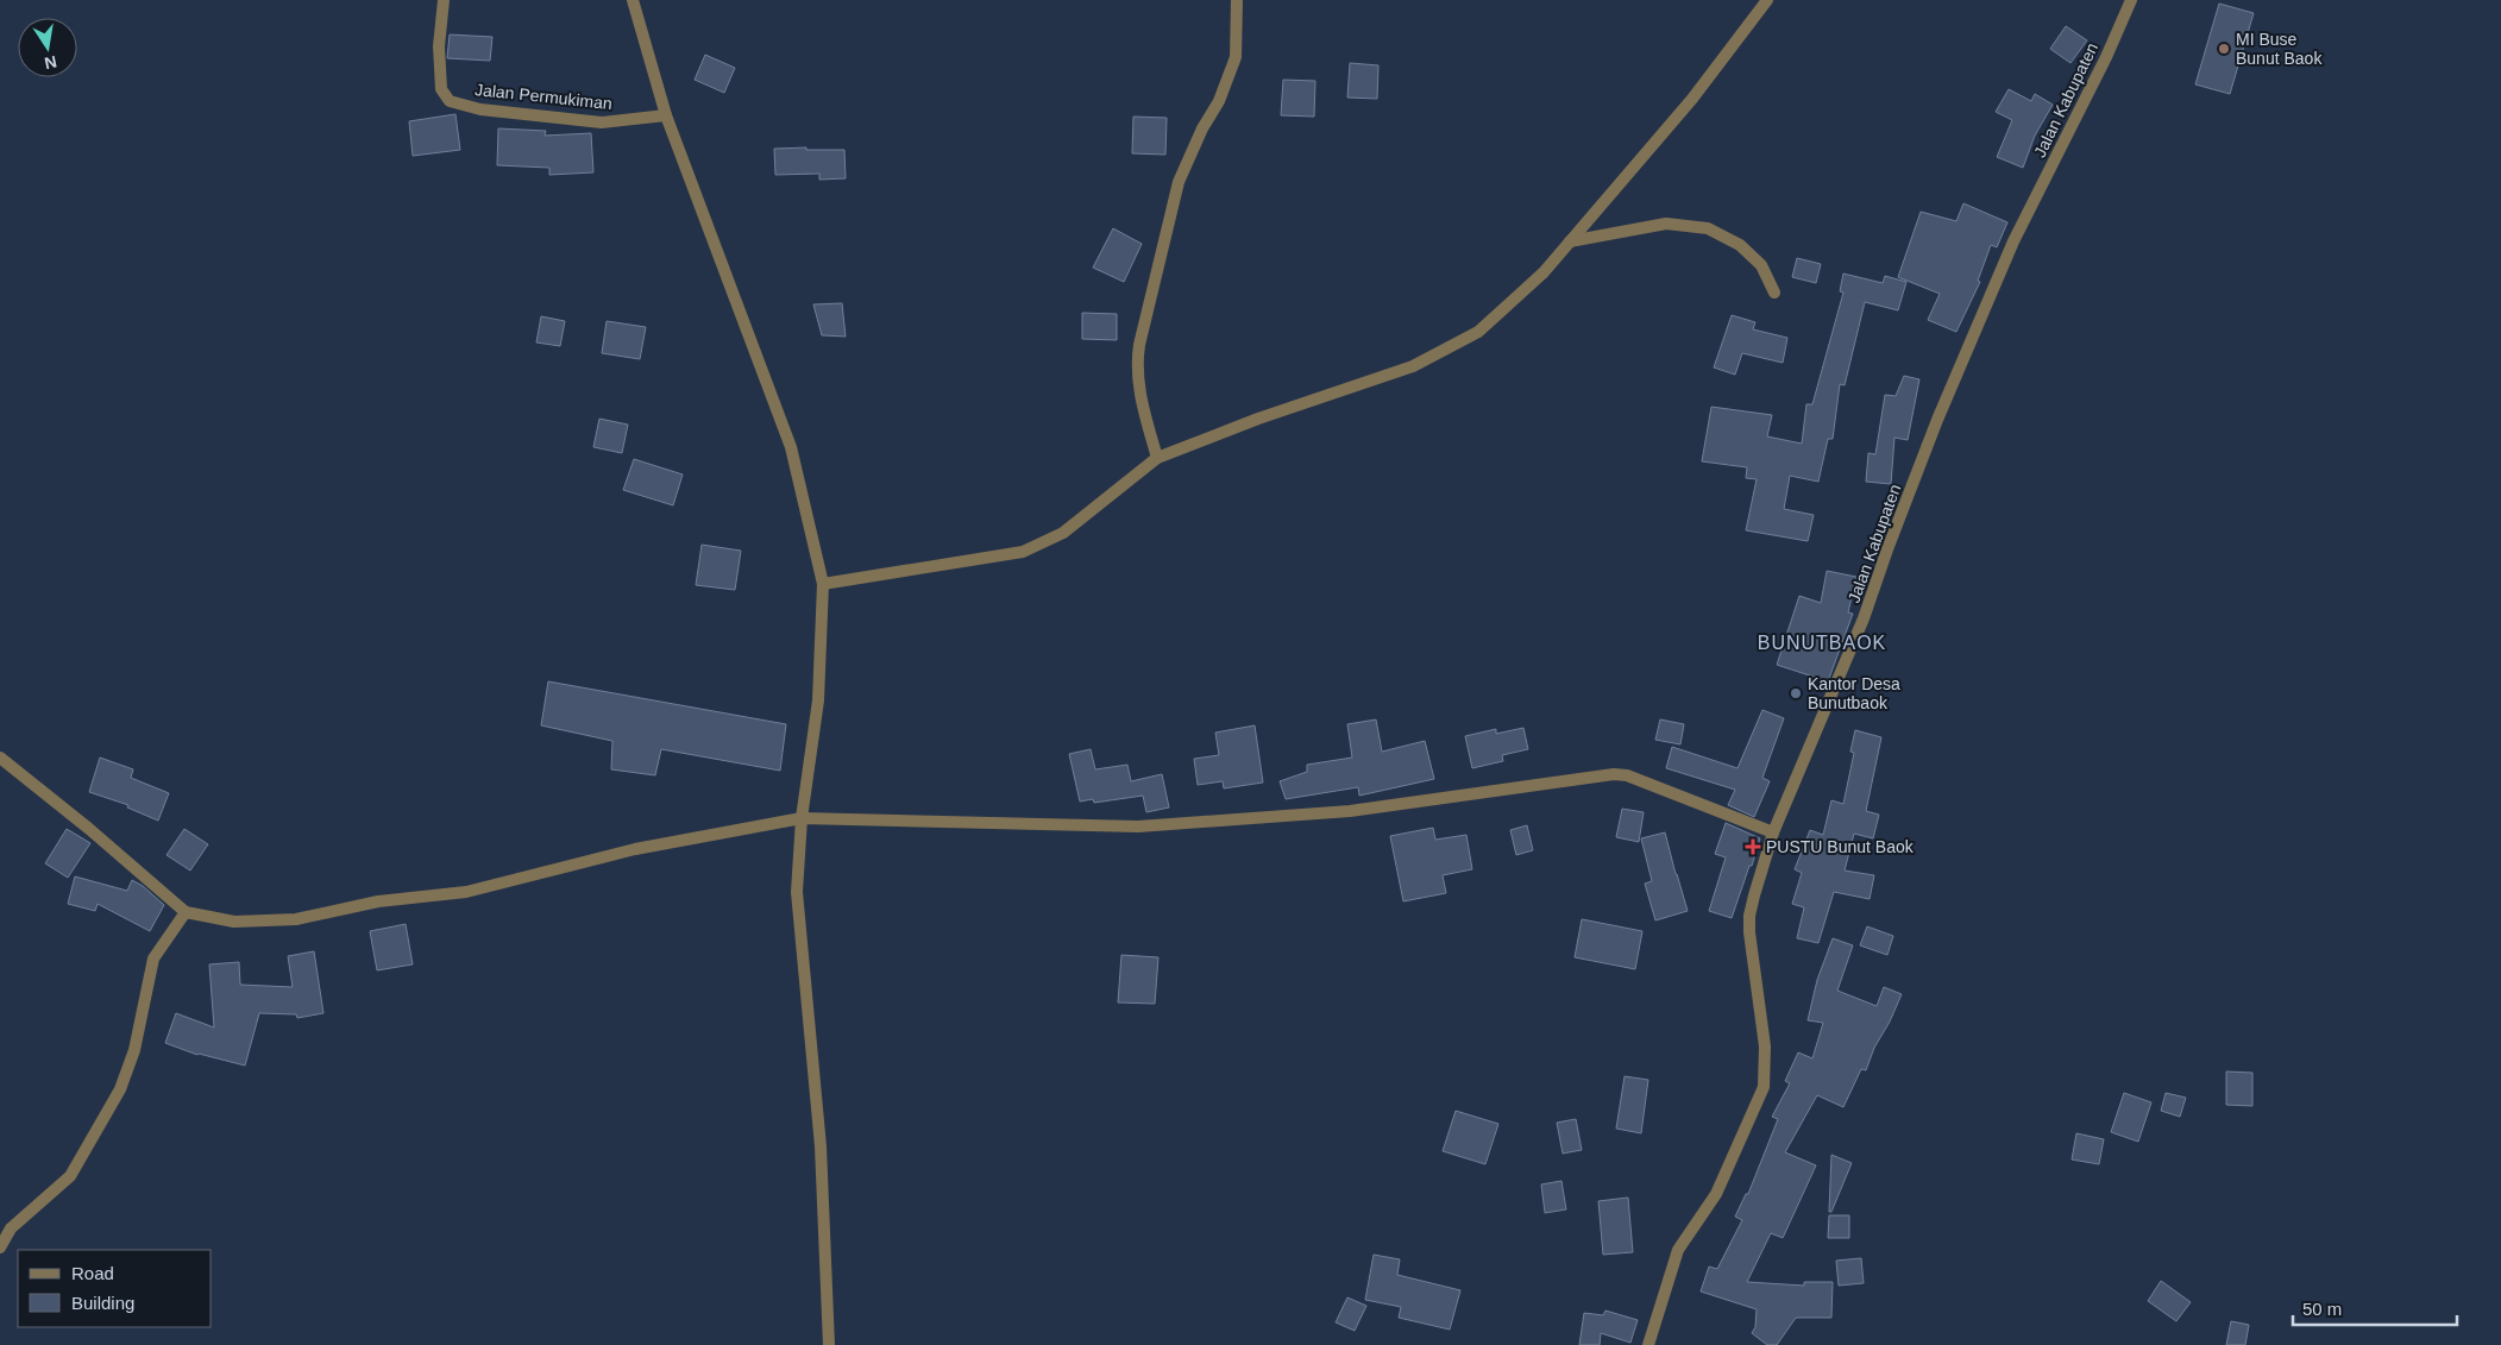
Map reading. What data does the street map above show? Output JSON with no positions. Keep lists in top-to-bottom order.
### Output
{
  "streets": {
    "street": ["Jalan Permukiman", "Jalan Kabupaten"]
  },
  "districts": ["BUNUTBAOK"],
  "places": {
    "other": ["MI Buse Bunut Baok", "Kantor Desa Bunutbaok"],
    "health": ["PUSTU Bunut Baok"]
  },
  "legend": ["Road", "Building"],
  "scale_bar": "50 m",
  "north": "bottom"
}
